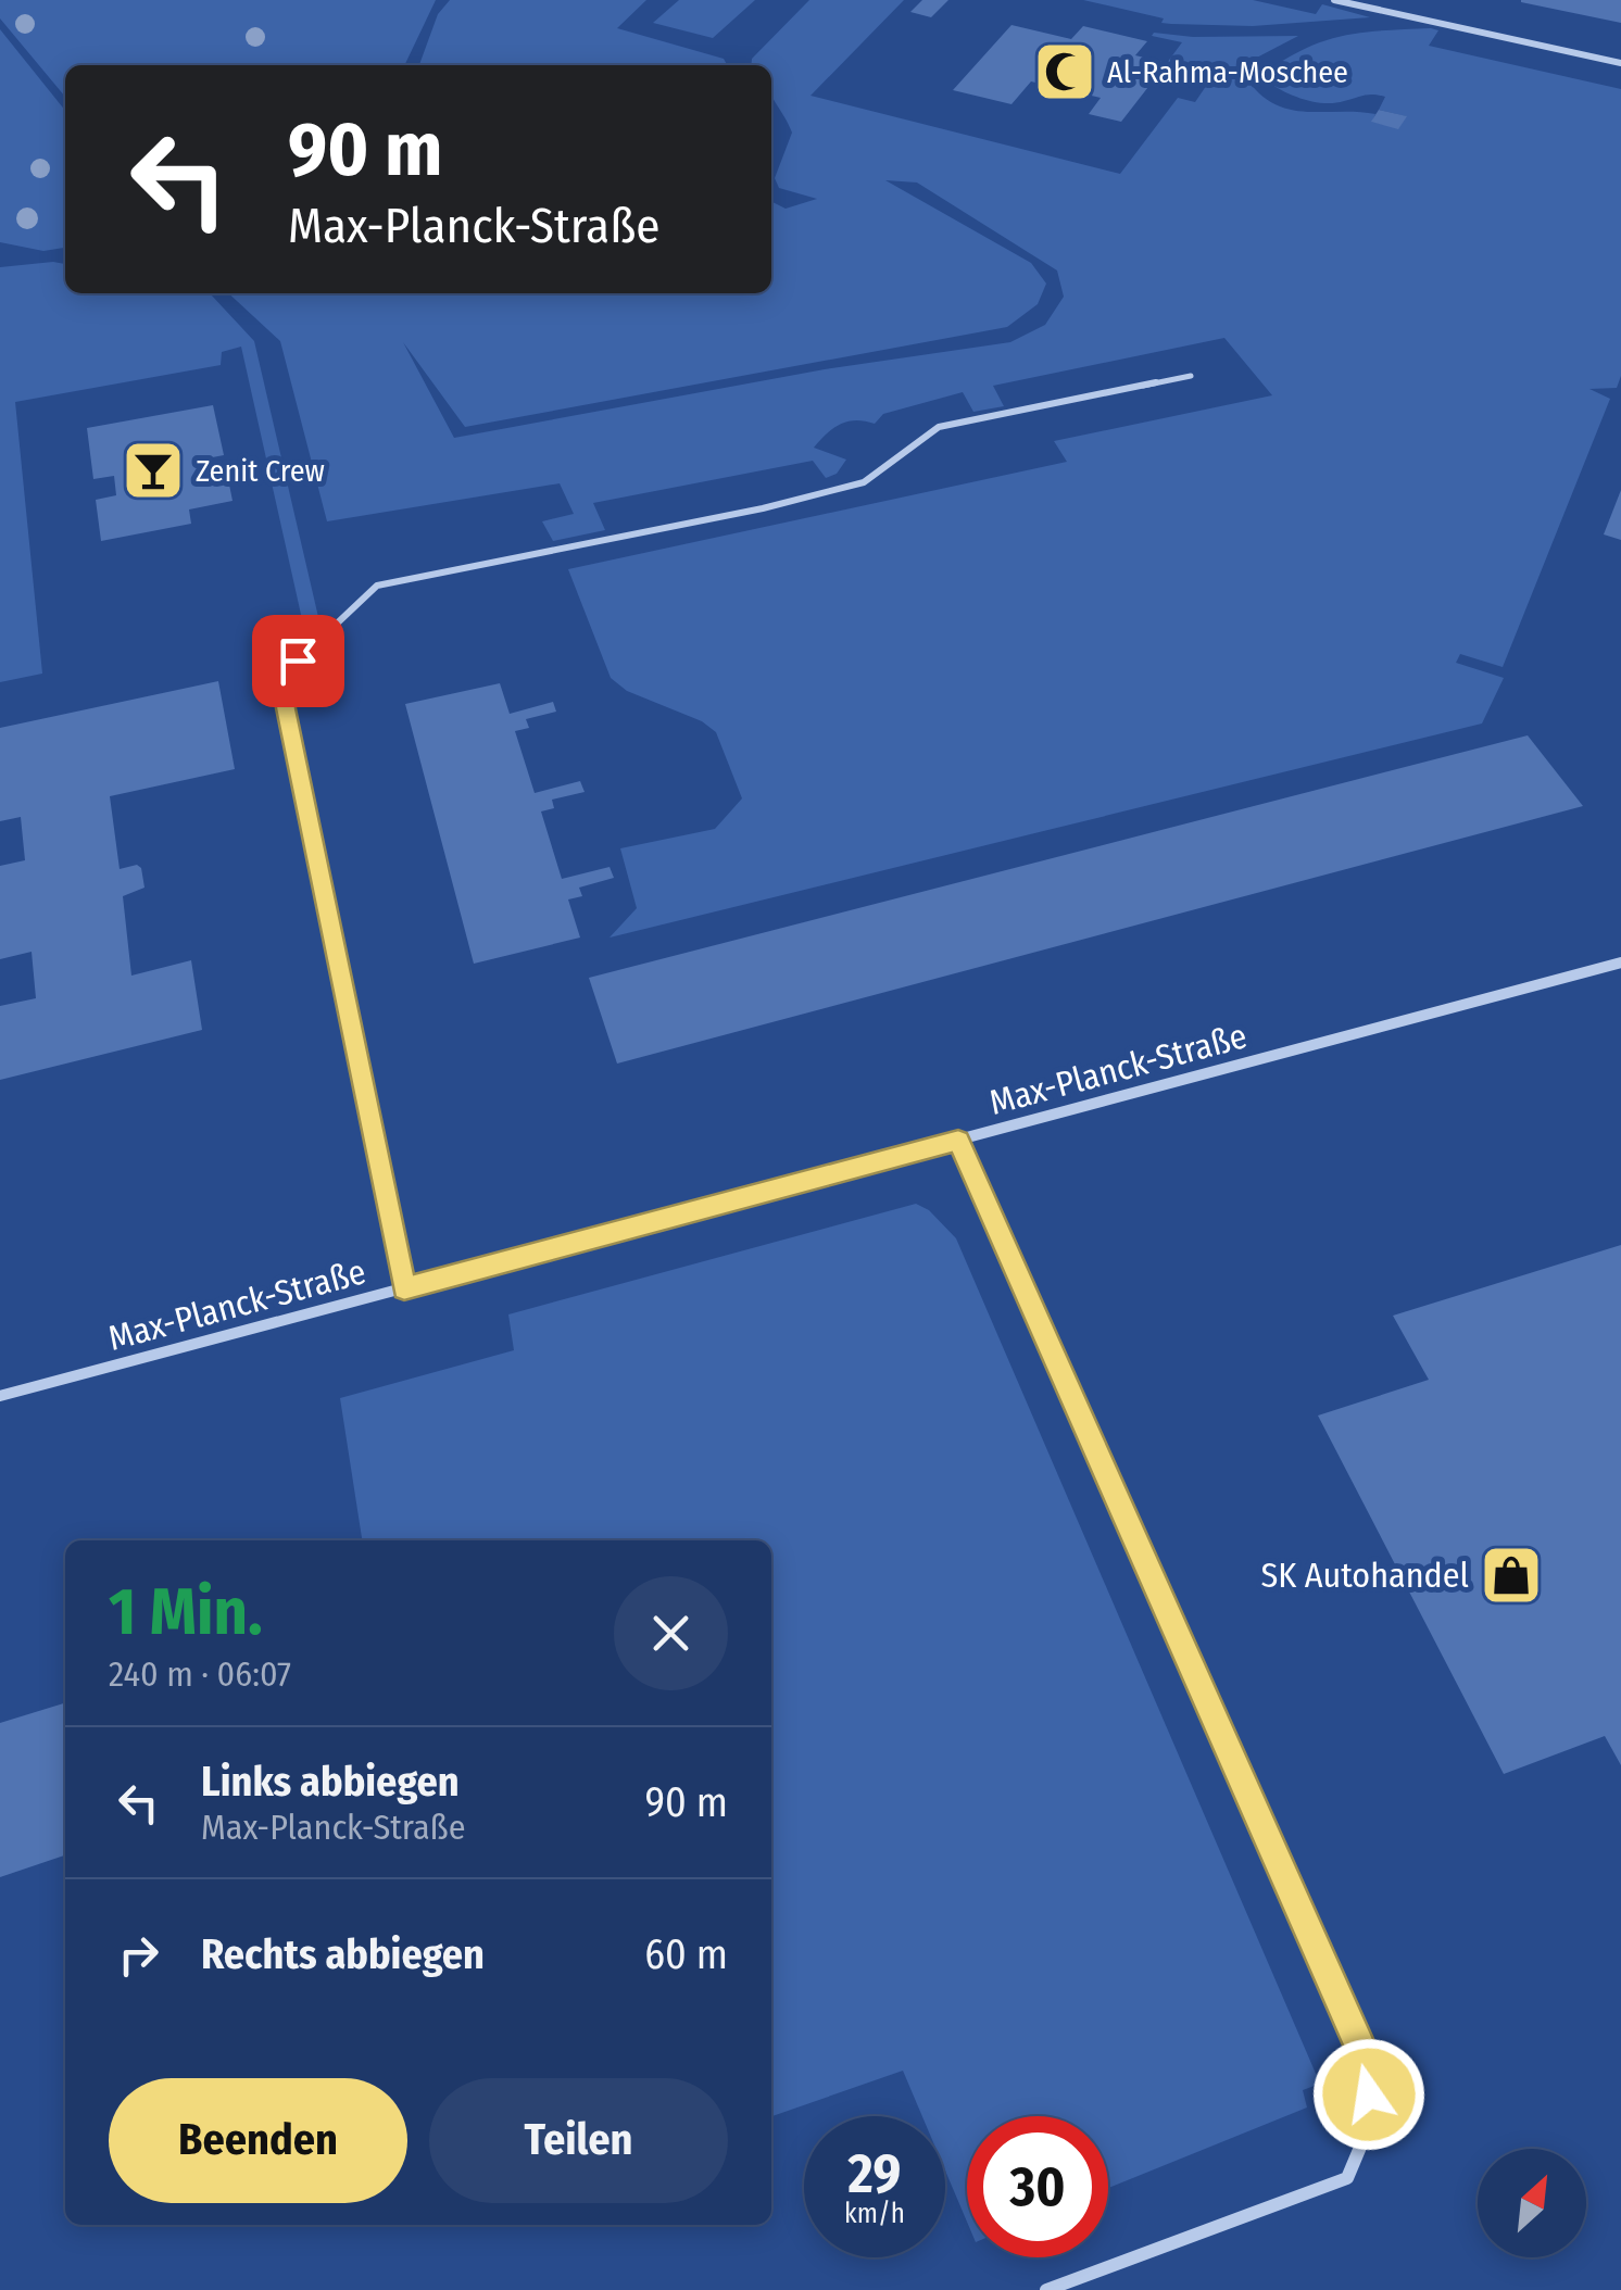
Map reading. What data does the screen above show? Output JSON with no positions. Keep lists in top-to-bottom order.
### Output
{
  "streets": {
    "street": ["Max-Planck-Straße"]
  },
  "places": {
    "mosque": ["Al-Rahma-Moschee"],
    "bar": ["Zenit Crew"],
    "shop": ["SK Autohandel"]
  },
  "north": "top right",
  "page": {
    "turn": ["90 m", "Max-Planck-Straße"],
    "heading": ["1 Min.", "240 m · 06:07"],
    "list": [
      {
        "name": "Links abbiegen",
        "note": "Max-Planck-Straße",
        "value": "90 m"
      },
      {
        "name": "Rechts abbiegen",
        "value": "60 m"
      }
    ],
    "buttons": ["Beenden", "Teilen"],
    "speed": "29 km/h",
    "limit": "30"
  }
}
